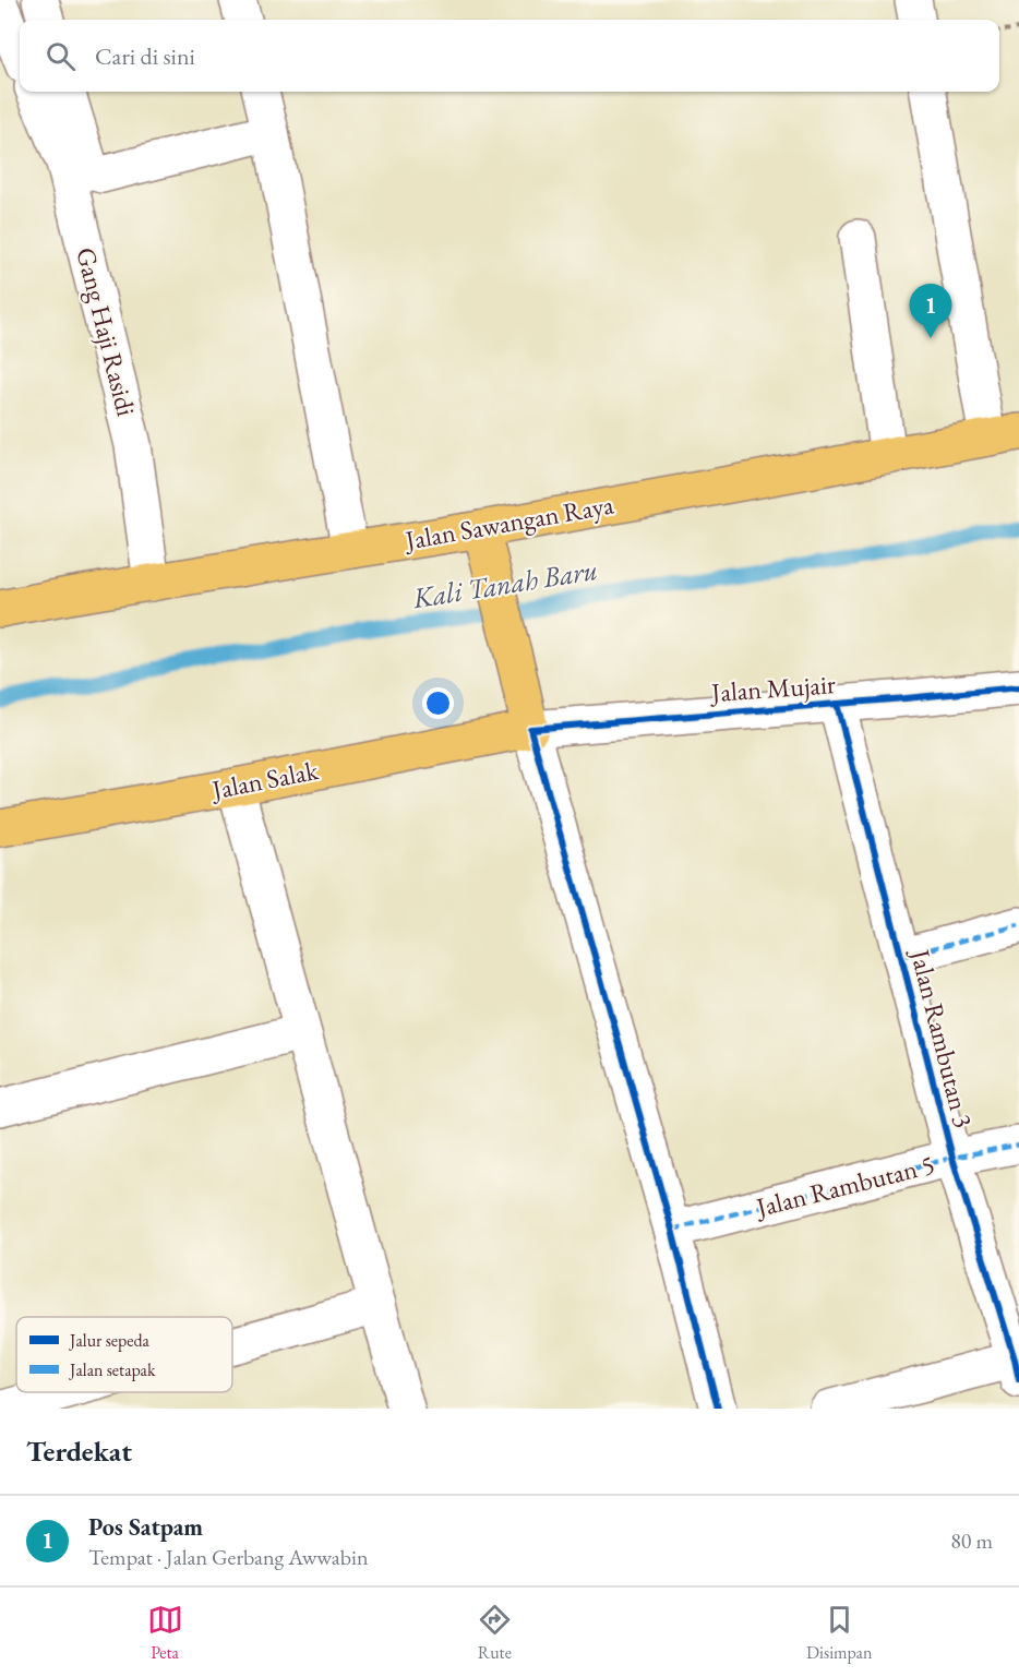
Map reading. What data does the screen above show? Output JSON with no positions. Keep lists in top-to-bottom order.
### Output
{
  "streets": {
    "highway": ["Jalan Sawangan Raya", "Jalan Salak"],
    "street": [
      "Gang Haji Rasidi",
      "Jalan Mujair",
      "Jalan Rambutan 3",
      "Jalan Rambutan 5"
    ]
  },
  "crossings": [
    ["Gang Haji Rasidi", "Jalan Sawangan Raya"],
    ["Jalan Mujair", "Jalan Salak"],
    ["Jalan Mujair", "Jalan Rambutan 3"],
    ["Jalan Rambutan 3", "Jalan Rambutan 5"]
  ],
  "water": ["Kali Tanah Baru"],
  "legend": ["Jalur sepeda", "Jalan setapak"],
  "page": {
    "search": "Cari di sini",
    "pins": "1",
    "heading": "Terdekat",
    "list": [
      {
        "mark": "1",
        "name": "Pos Satpam",
        "note": "Tempat · Jalan Gerbang Awwabin",
        "value": "80 m"
      }
    ],
    "nav": ["Peta", "Rute", "Disimpan"]
  }
}
